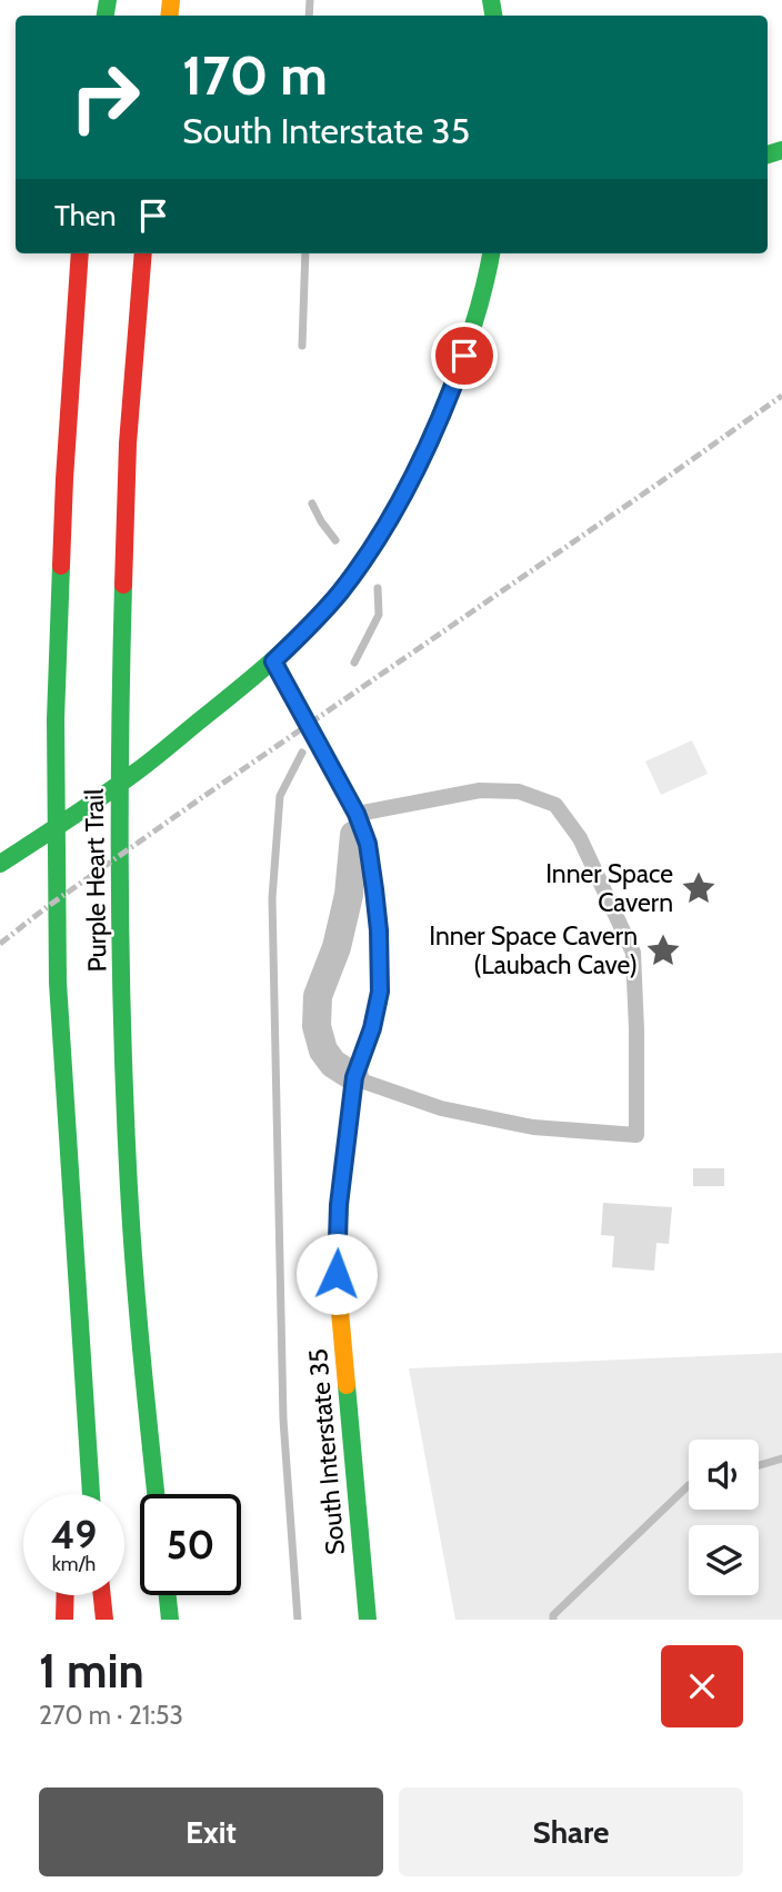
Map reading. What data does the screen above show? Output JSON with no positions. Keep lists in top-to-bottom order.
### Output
{
  "streets": {
    "main road": ["Purple Heart Trail", "South Interstate 35"]
  },
  "places": {
    "place": ["Inner Space Cavern", "Inner Space Cavern (Laubach Cave)"]
  },
  "page": {
    "turn": ["170 m", "South Interstate 35"],
    "then": "Then",
    "speed": "49 km/h",
    "limit": "50",
    "heading": ["1 min", "270 m · 21:53"],
    "buttons": ["Exit", "Share"]
  }
}
